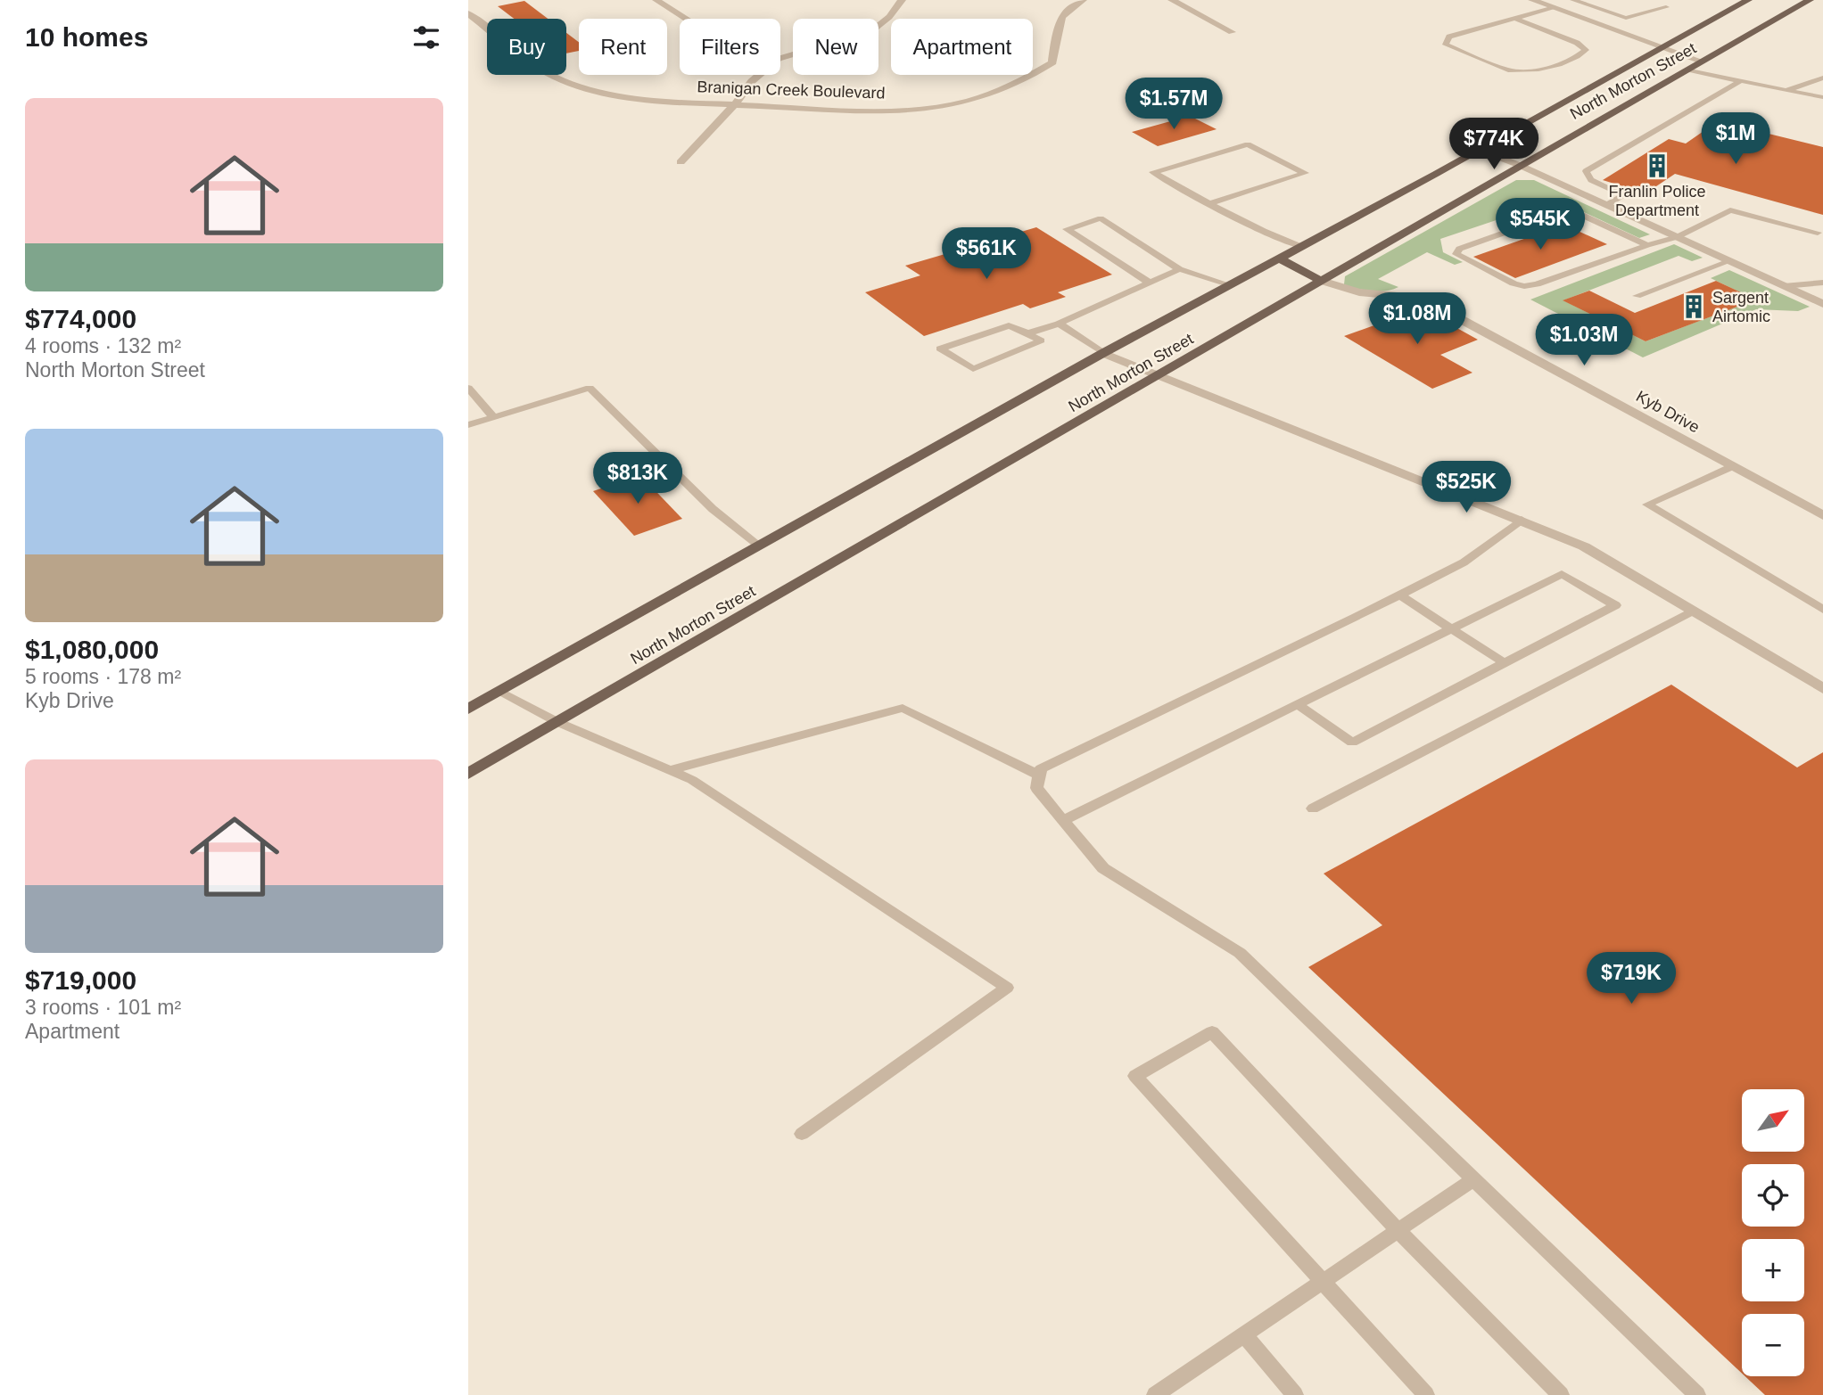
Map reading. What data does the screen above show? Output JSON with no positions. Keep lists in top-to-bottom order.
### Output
{
  "streets": {
    "main road": ["North Morton Street"],
    "street": ["Branigan Creek Boulevard", "Kyb Drive"]
  },
  "crossings": [
    ["North Morton Street", "Kyb Drive"]
  ],
  "places": {
    "building": ["Franlin Police Department", "Sargent Airtomic"]
  },
  "north": "top right",
  "page": {
    "heading": "10 homes",
    "chip": [
      "Buy",
      "Rent",
      "Filters",
      "New",
      "Apartment"
    ],
    "list": [
      {
        "name": "$774,000",
        "note": "4 rooms · 132 m² · North Morton Street"
      },
      {
        "name": "$1,080,000",
        "note": "5 rooms · 178 m² · Kyb Drive"
      },
      {
        "name": "$719,000",
        "note": "3 rooms · 101 m² · Apartment"
      }
    ],
    "price": [
      "$1.57M",
      "$1M",
      "$774K",
      "$545K",
      "$561K",
      "$1.08M",
      "$1.03M",
      "$813K",
      "$525K",
      "$719K"
    ],
    "map_buttons": ["+", "−"]
  }
}
